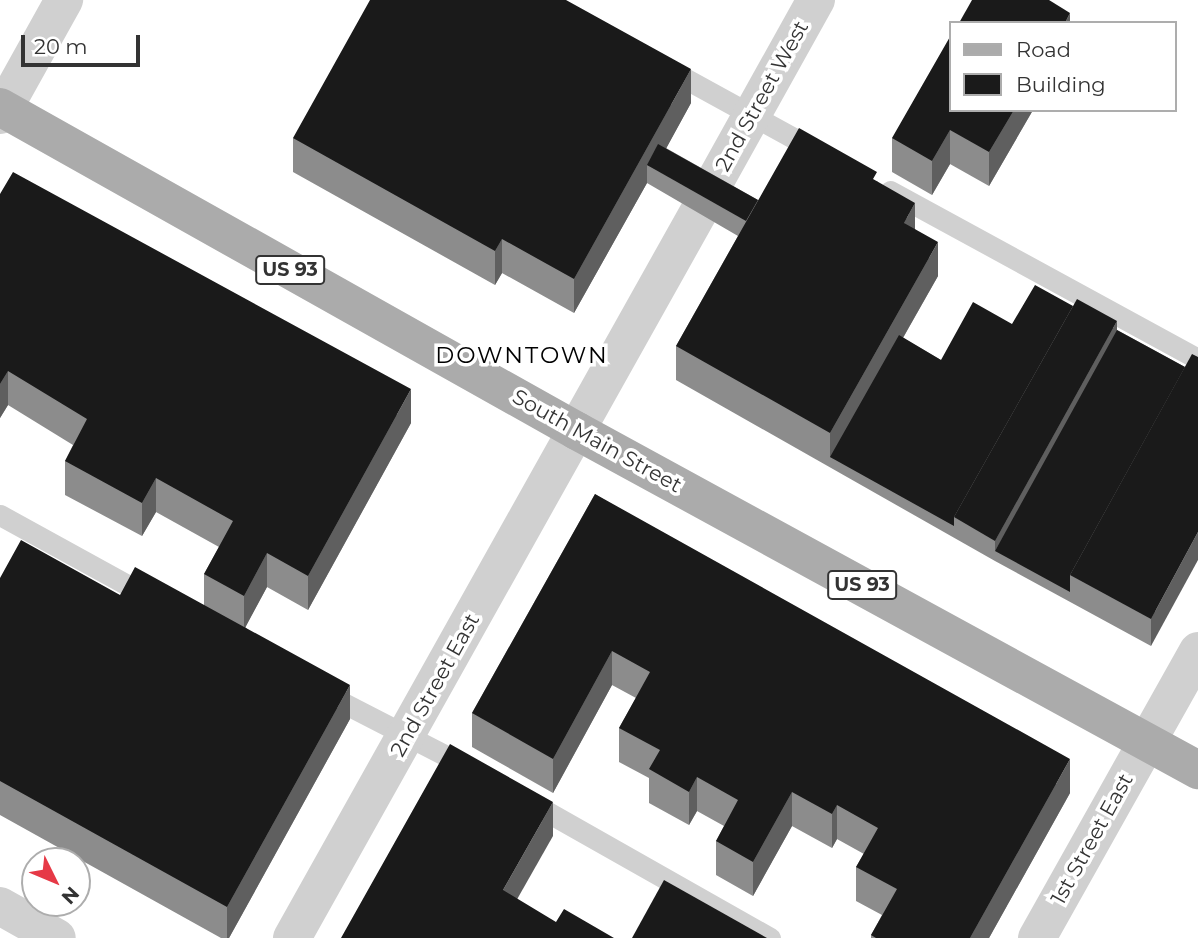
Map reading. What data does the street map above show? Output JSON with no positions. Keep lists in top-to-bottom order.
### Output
{
  "streets": {
    "main road": ["US 93", "South Main Street"],
    "street": ["2nd Street West", "2nd Street East", "1st Street East"]
  },
  "crossings": [
    ["2nd Street West", "South Main Street"],
    ["2nd Street West", "2nd Street East"],
    ["South Main Street", "2nd Street East"],
    ["South Main Street", "1st Street East"]
  ],
  "districts": ["DOWNTOWN"],
  "legend": ["Road", "Building"],
  "scale_bar": "20 m",
  "north": "bottom right"
}
